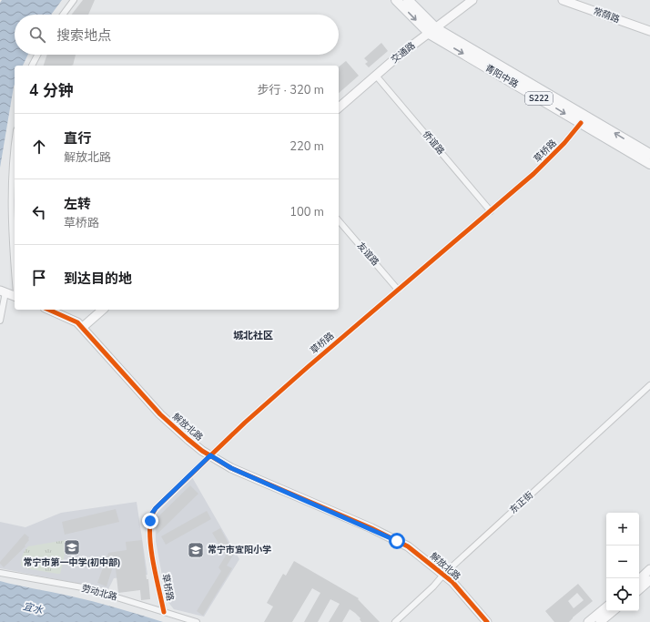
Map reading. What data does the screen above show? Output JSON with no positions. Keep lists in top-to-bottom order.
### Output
{
  "streets": {
    "main road": ["青阳中路", "S222"],
    "street": [
      "常荫路",
      "交通路",
      "侨谊路",
      "草桥路",
      "友谊路",
      "解放北路",
      "东正街",
      "劳动北路"
    ]
  },
  "crossings": [
    ["交通路", "青阳中路"],
    ["交通路", "S222"],
    ["交通路", "侨谊路"],
    ["青阳中路", "S222"],
    ["青阳中路", "草桥路"],
    ["侨谊路", "草桥路"],
    ["草桥路", "友谊路"],
    ["草桥路", "解放北路"],
    ["草桥路", "劳动北路"],
    ["解放北路", "东正街"]
  ],
  "districts": ["城北社区"],
  "water": ["宜水"],
  "places": {
    "school or university": ["常宁市第一中学(初中部)", "常宁市宜阳小学"]
  },
  "page": {
    "search": "搜索地点",
    "heading": ["4 分钟", "步行 · 320 m"],
    "list": [
      ["直行", "解放北路", "220 m"],
      ["左转", "草桥路", "100 m"],
      "到达目的地"
    ],
    "map_buttons": ["+", "−"]
  }
}
